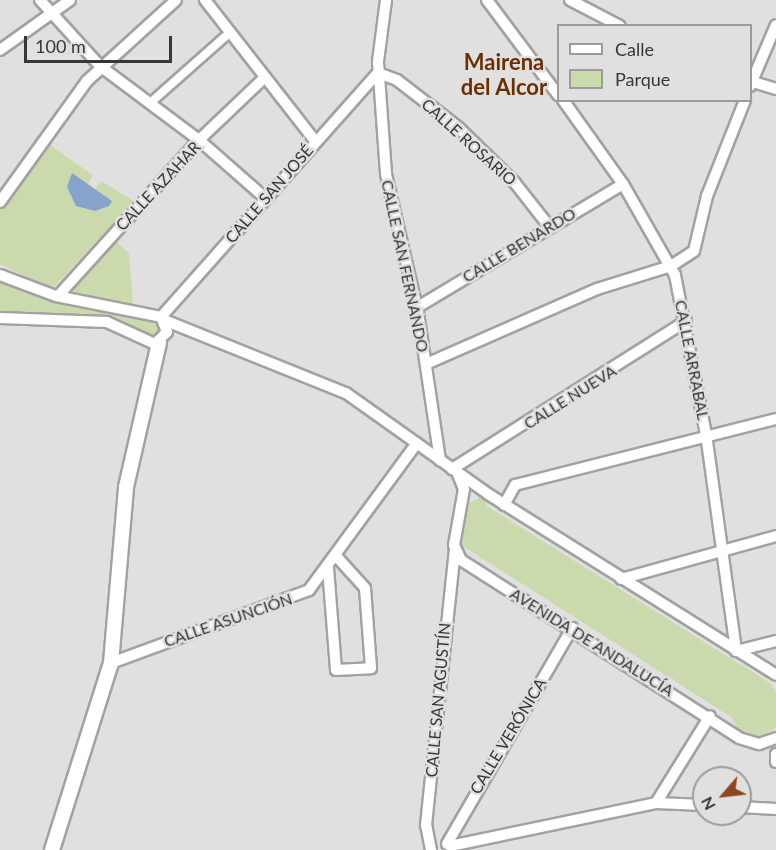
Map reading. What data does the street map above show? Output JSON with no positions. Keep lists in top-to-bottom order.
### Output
{
  "streets": {
    "street": [
      "CALLE ROSARIO",
      "CALLE AZAHAR",
      "CALLE SAN JOSÉ",
      "CALLE BENARDO",
      "CALLE SAN FERNANDO",
      "CALLE ARRABAL",
      "CALLE NUEVA",
      "CALLE ASUNCIÓN",
      "AVENIDA DE ANDALUCÍA",
      "CALLE SAN AGUSTÍN",
      "CALLE VERÓNICA"
    ]
  },
  "crossings": [
    ["CALLE ROSARIO", "CALLE SAN JOSÉ"],
    ["CALLE ROSARIO", "CALLE BENARDO"],
    ["CALLE ROSARIO", "CALLE SAN FERNANDO"],
    ["CALLE SAN JOSÉ", "CALLE SAN FERNANDO"],
    ["CALLE BENARDO", "CALLE SAN FERNANDO"],
    ["CALLE BENARDO", "CALLE ARRABAL"],
    ["CALLE ARRABAL", "CALLE NUEVA"],
    ["AVENIDA DE ANDALUCÍA", "CALLE SAN AGUSTÍN"],
    ["AVENIDA DE ANDALUCÍA", "CALLE VERÓNICA"]
  ],
  "districts": ["Mairena del Alcor"],
  "legend": ["Calle", "Parque"],
  "scale_bar": "100 m",
  "north": "bottom left"
}
